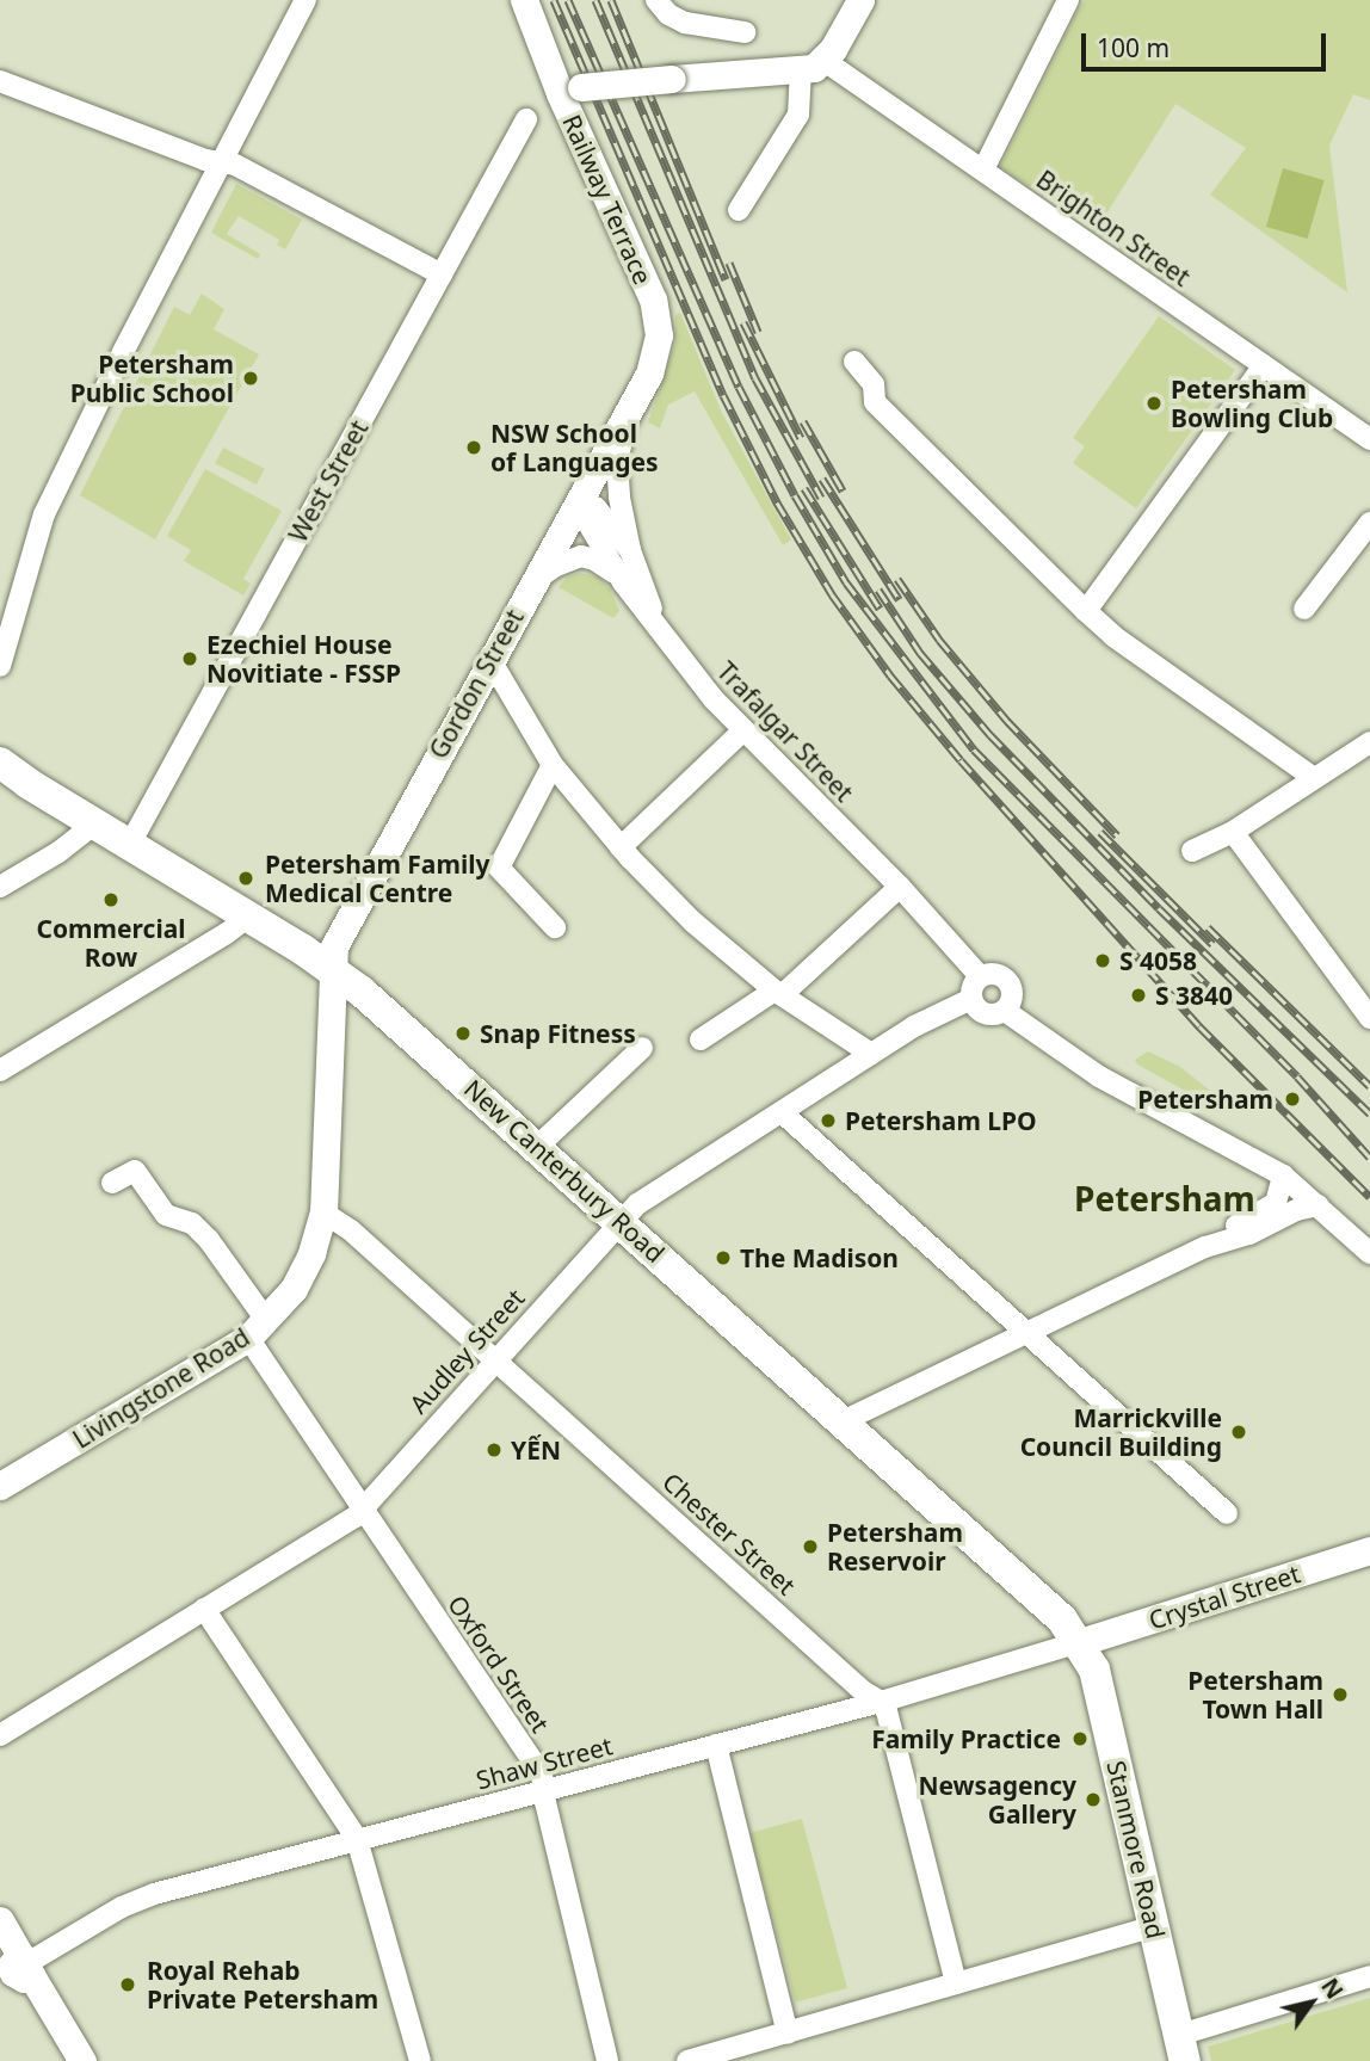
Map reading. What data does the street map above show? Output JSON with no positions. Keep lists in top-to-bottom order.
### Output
{
  "streets": {
    "highway": ["New Canterbury Road", "Stanmore Road"],
    "main road": [
      "Railway Terrace",
      "Gordon Street",
      "Livingstone Road",
      "Crystal Street"
    ],
    "street": [
      "Brighton Street",
      "West Street",
      "Trafalgar Street",
      "Audley Street",
      "Chester Street",
      "Oxford Street",
      "Shaw Street"
    ]
  },
  "crossings": [
    ["Railway Terrace", "Gordon Street"],
    ["West Street", "New Canterbury Road"],
    ["Gordon Street", "Trafalgar Street"],
    ["Gordon Street", "New Canterbury Road"],
    ["Gordon Street", "Livingstone Road"],
    ["Trafalgar Street", "Audley Street"],
    ["New Canterbury Road", "Audley Street"],
    ["New Canterbury Road", "Livingstone Road"],
    ["New Canterbury Road", "Crystal Street"],
    ["New Canterbury Road", "Shaw Street"],
    ["New Canterbury Road", "Stanmore Road"],
    ["Audley Street", "Chester Street"],
    ["Audley Street", "Oxford Street"],
    ["Livingstone Road", "Chester Street"],
    ["Livingstone Road", "Oxford Street"],
    ["Chester Street", "Shaw Street"],
    ["Crystal Street", "Shaw Street"],
    ["Crystal Street", "Stanmore Road"],
    ["Oxford Street", "Shaw Street"],
    ["Shaw Street", "Stanmore Road"]
  ],
  "districts": ["Petersham"],
  "places": [
    "Petersham Public School",
    "Petersham Bowling Club",
    "NSW School of Languages",
    "Ezechiel House Novitiate - FSSP",
    "Petersham Family Medical Centre",
    "Commercial Row",
    "S 4058",
    "S 3840",
    "Snap Fitness",
    "Petersham",
    "Petersham LPO",
    "The Madison",
    "Marrickville Council Building",
    "YẾN",
    "Petersham Reservoir",
    "Petersham Town Hall",
    "Family Practice",
    "Newsagency Gallery",
    "Royal Rehab Private Petersham"
  ],
  "scale_bar": "100 m",
  "north": "top right"
}
